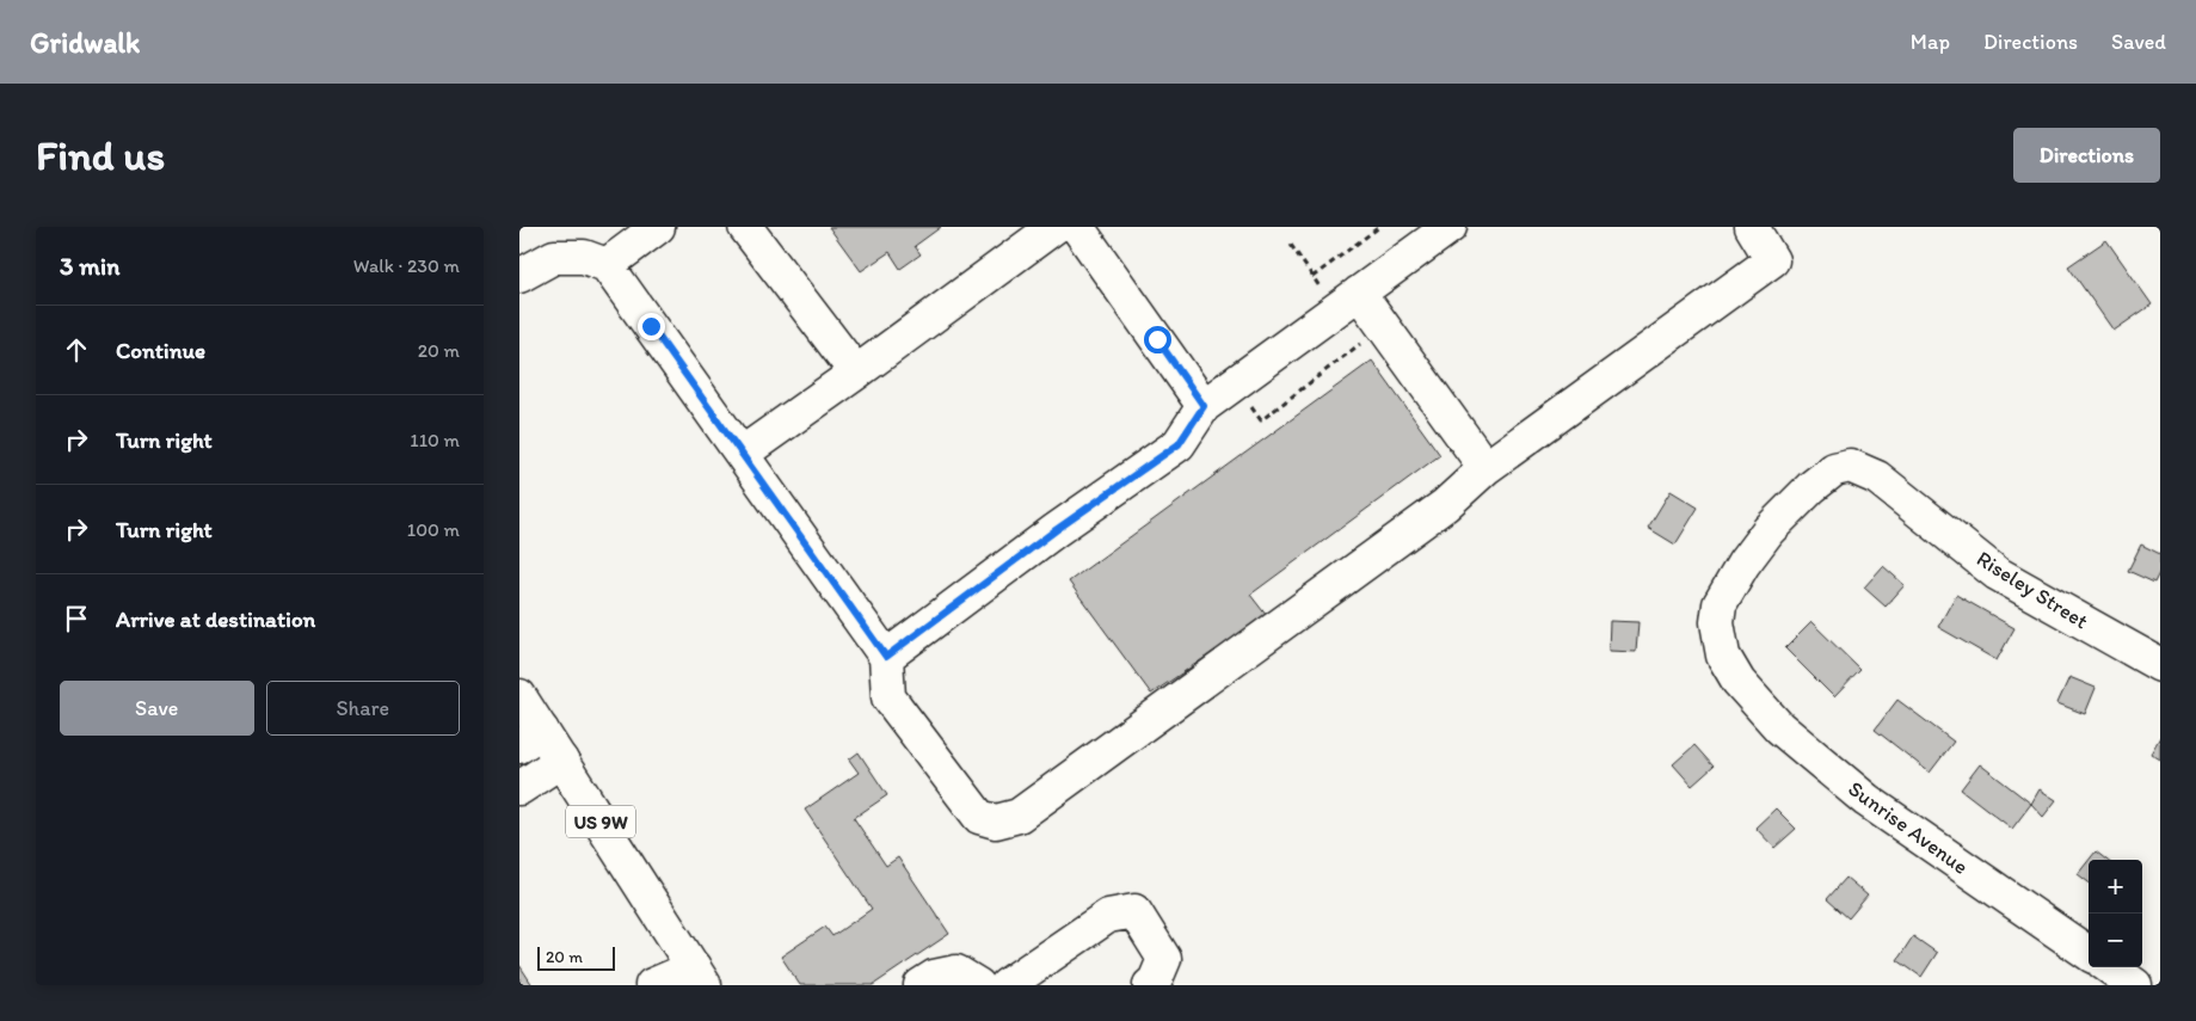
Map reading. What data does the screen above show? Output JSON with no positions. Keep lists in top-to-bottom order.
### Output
{
  "streets": {
    "street": ["Riseley Street", "US 9W", "Sunrise Avenue"]
  },
  "crossings": [
    ["Riseley Street", "Sunrise Avenue"]
  ],
  "scale_bar": "20 m",
  "page": {
    "header": "Gridwalk",
    "nav": ["Map", "Directions", "Saved"],
    "buttons": [
      "Directions",
      ["Save", "Share"]
    ],
    "title": "Find us",
    "heading": ["3 min", "Walk · 230 m"],
    "list": [
      ["Continue", "20 m"],
      ["Turn right", "110 m"],
      ["Turn right", "100 m"],
      "Arrive at destination"
    ],
    "map_buttons": ["+", "−"],
    "scale": "20 m"
  }
}
